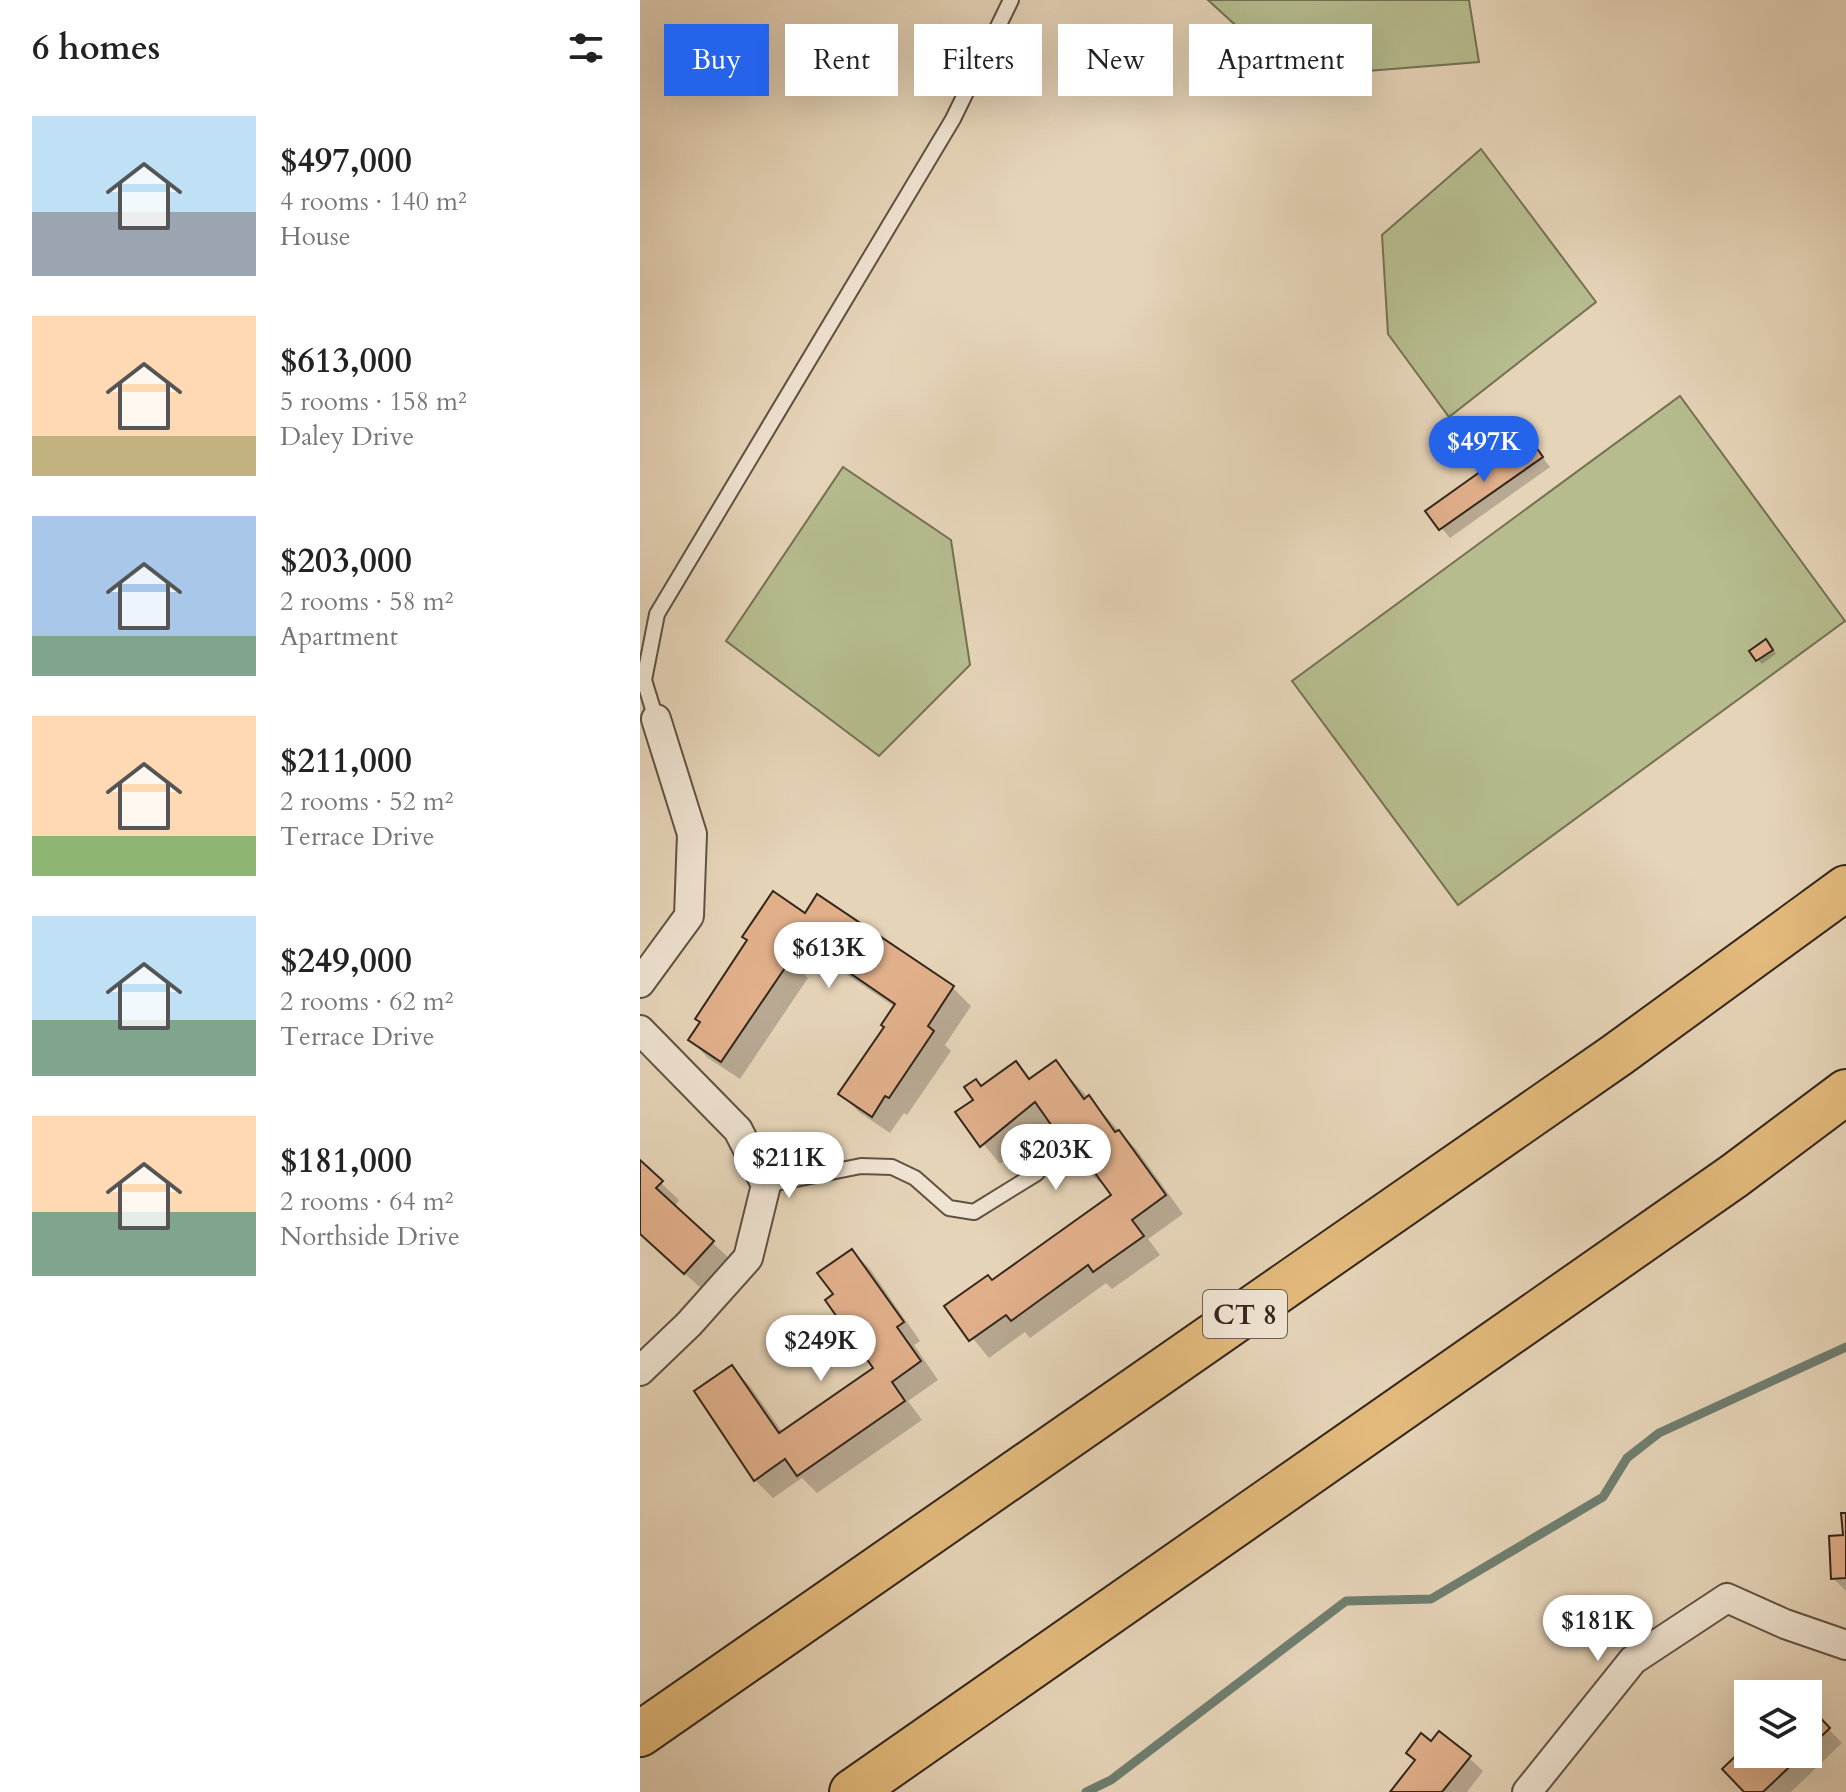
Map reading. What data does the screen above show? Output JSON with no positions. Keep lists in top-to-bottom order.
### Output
{
  "streets": {
    "highway": ["CT 8"]
  },
  "page": {
    "heading": "6 homes",
    "chip": [
      "Buy",
      "Rent",
      "Filters",
      "New",
      "Apartment"
    ],
    "list": [
      {
        "name": "$497,000",
        "note": "4 rooms · 140 m² · House"
      },
      {
        "name": "$613,000",
        "note": "5 rooms · 158 m² · Daley Drive"
      },
      {
        "name": "$203,000",
        "note": "2 rooms · 58 m² · Apartment"
      },
      {
        "name": "$211,000",
        "note": "2 rooms · 52 m² · Terrace Drive"
      },
      {
        "name": "$249,000",
        "note": "2 rooms · 62 m² · Terrace Drive"
      },
      {
        "name": "$181,000",
        "note": "2 rooms · 64 m² · Northside Drive"
      }
    ],
    "price": [
      "$497K",
      "$613K",
      "$203K",
      "$211K",
      "$249K",
      "$181K"
    ]
  }
}
